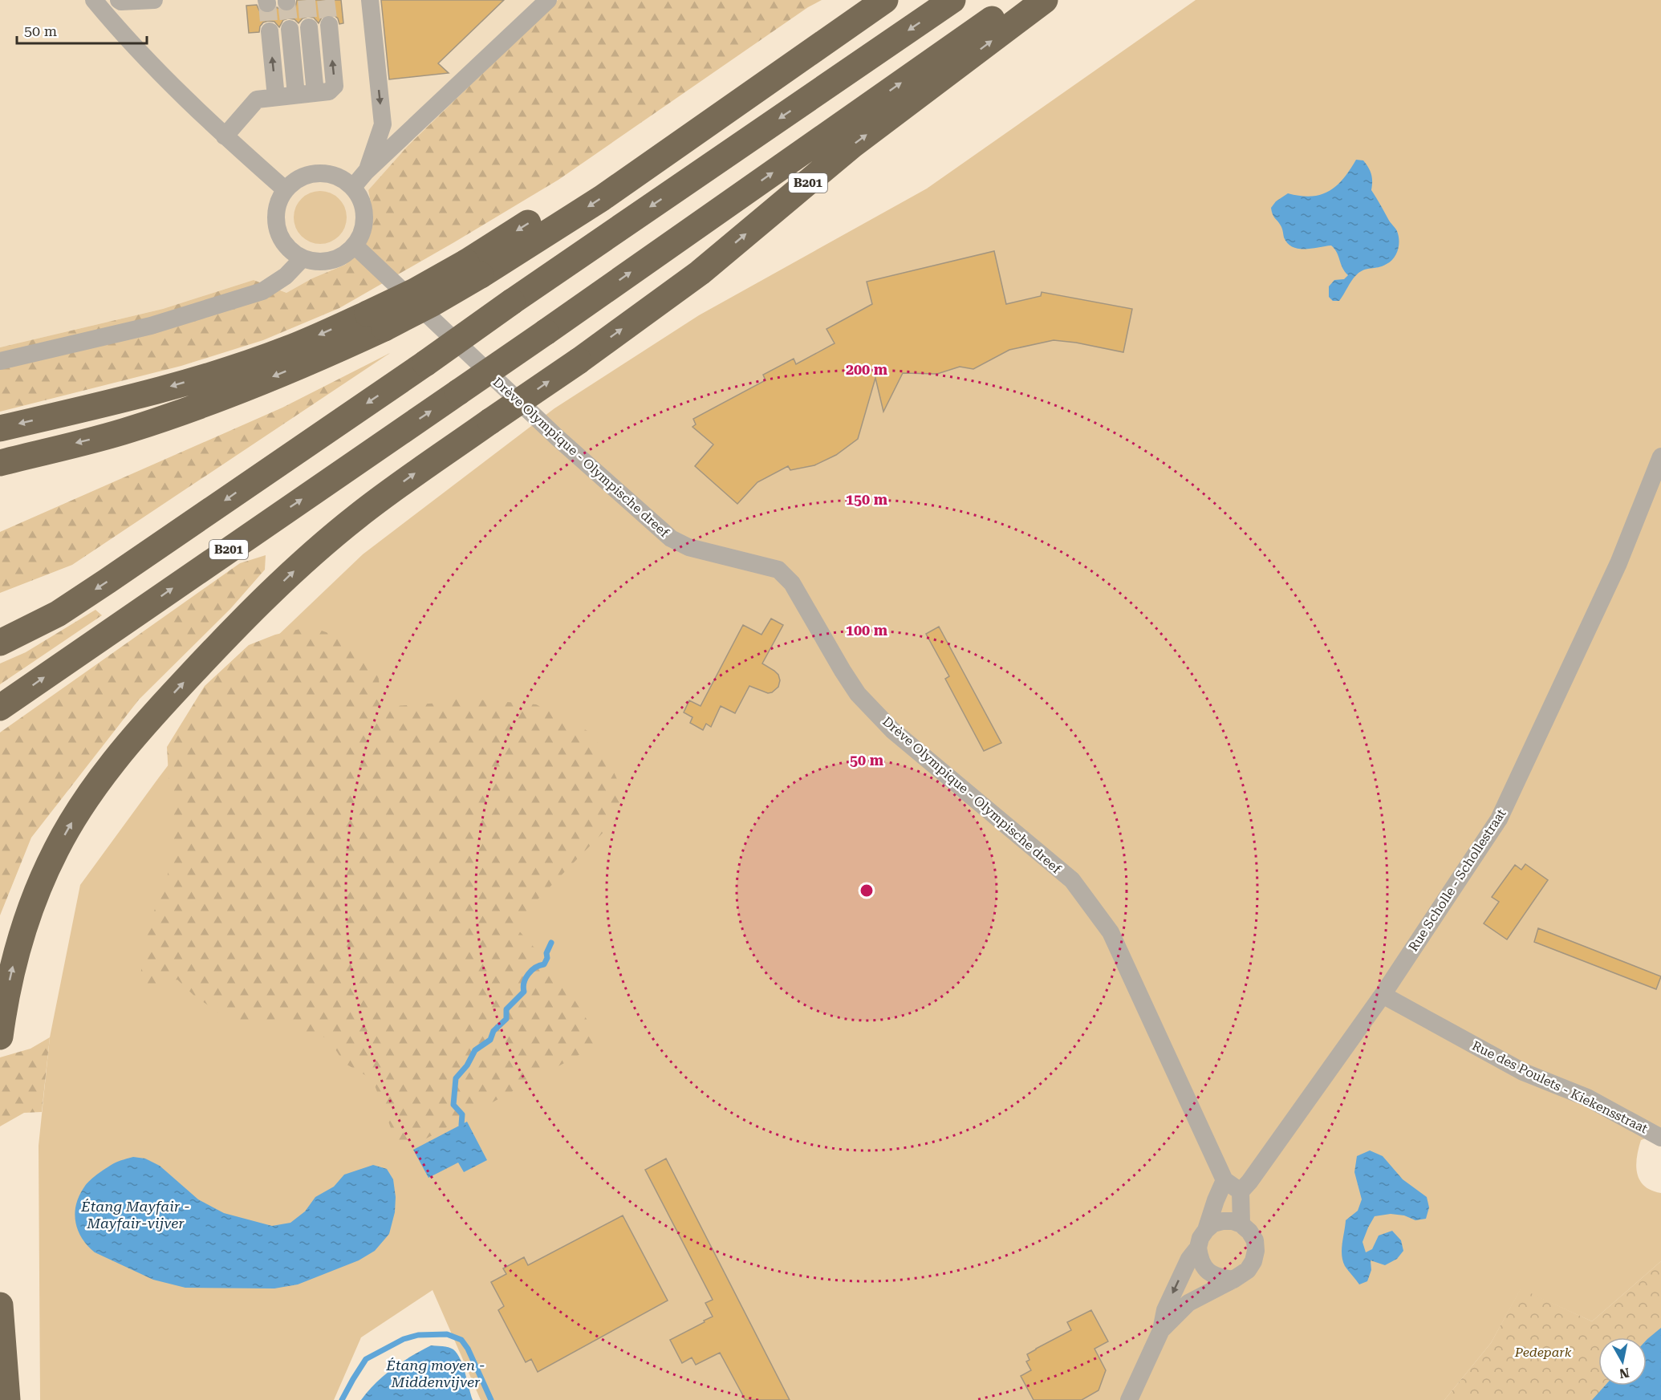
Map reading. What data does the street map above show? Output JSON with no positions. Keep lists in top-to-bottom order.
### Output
{
  "streets": {
    "highway": ["B201"],
    "street": ["Drève Olympique - Olympische dreef", "Rue Scholle - Schollestraat", "Rue des Poulets - Kiekensstraat"]
  },
  "crossings": [
    ["Rue Scholle - Schollestraat", "Rue des Poulets - Kiekensstraat"]
  ],
  "water": ["Étang Mayfair - Mayfair-vijver", "Étang moyen - Middenvijver"],
  "parks": ["Pedepark"],
  "scale_bar": "50 m",
  "north": "bottom",
  "rings": [
    "200 m",
    "150 m",
    "100 m",
    "50 m"
  ]
}
